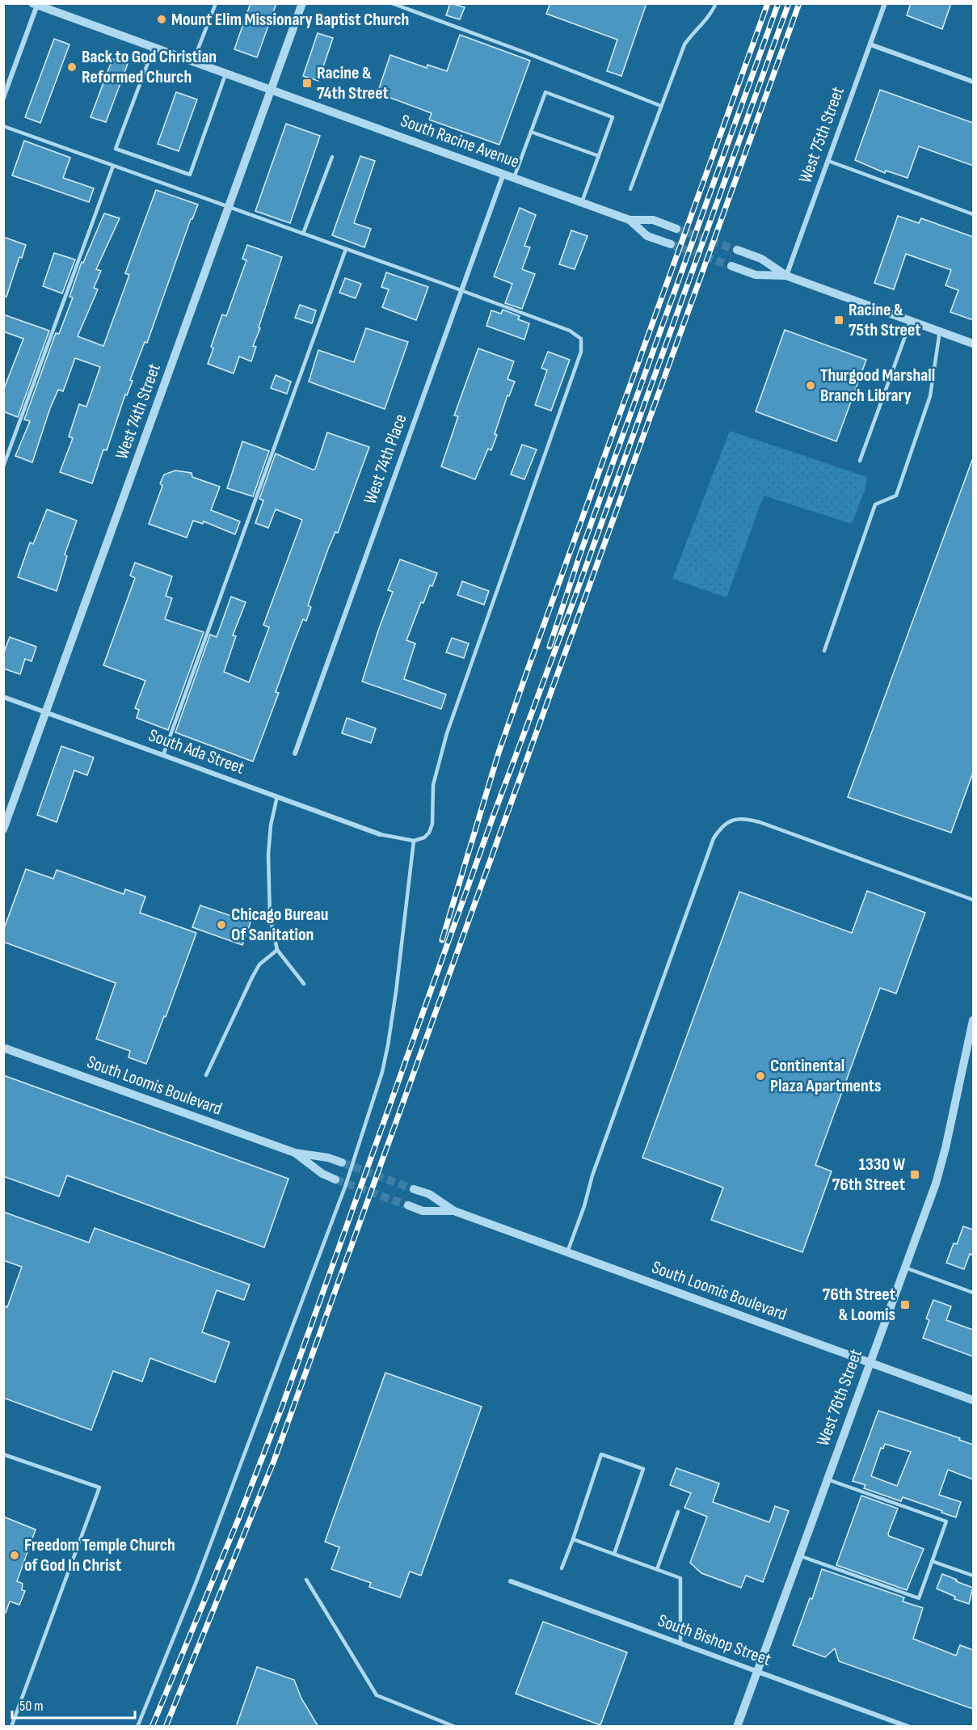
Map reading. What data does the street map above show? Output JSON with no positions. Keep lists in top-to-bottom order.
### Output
{
  "streets": {
    "street": [
      "West 75th Street",
      "South Racine Avenue",
      "West 74th Street",
      "West 74th Place",
      "South Ada Street",
      "South Loomis Boulevard",
      "West 76th Street",
      "South Bishop Street"
    ]
  },
  "crossings": [
    ["South Racine Avenue", "West 74th Street"],
    ["South Racine Avenue", "West 74th Place"],
    ["West 74th Street", "South Ada Street"],
    ["South Loomis Boulevard", "West 76th Street"],
    ["West 76th Street", "South Bishop Street"]
  ],
  "places": {
    "other": [
      "Mount Elim Missionary Baptist Church",
      "Back to God Christian Reformed Church",
      "Thurgood Marshall Branch Library",
      "Chicago Bureau Of Sanitation",
      "Continental Plaza Apartments",
      "Freedom Temple Church of God In Christ"
    ],
    "transit": [
      "Racine & 74th Street",
      "Racine & 75th Street",
      "1330 W 76th Street",
      "76th Street & Loomis"
    ]
  },
  "scale_bar": "50 m"
}
